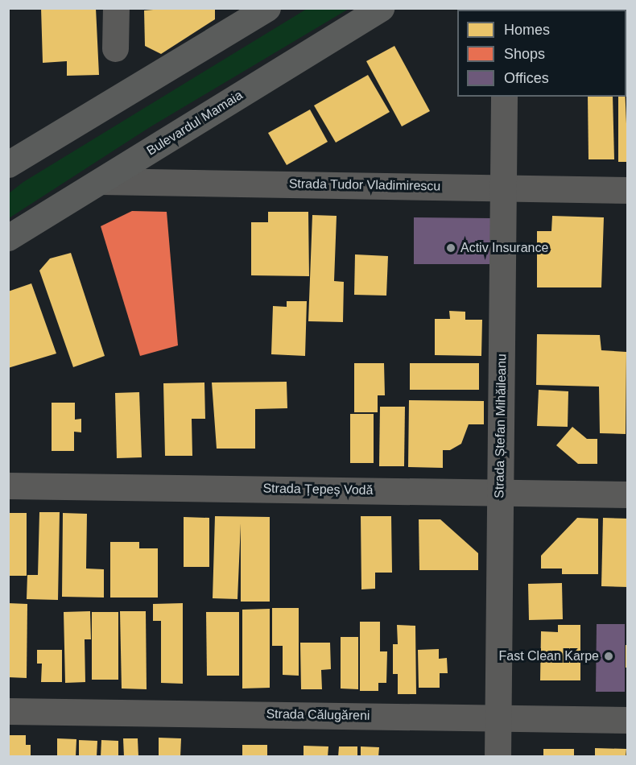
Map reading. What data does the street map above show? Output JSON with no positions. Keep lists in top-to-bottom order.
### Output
{
  "streets": {
    "main road": ["Bulevardul Mamaia"],
    "street": [
      "Strada Tudor Vladimirescu",
      "Strada Ștefan Mihăileanu",
      "Strada Țepeș Vodă",
      "Strada Călugăreni"
    ]
  },
  "crossings": [
    ["Bulevardul Mamaia", "Strada Tudor Vladimirescu"],
    ["Strada Tudor Vladimirescu", "Strada Ștefan Mihăileanu"],
    ["Strada Ștefan Mihăileanu", "Strada Țepeș Vodă"],
    ["Strada Ștefan Mihăileanu", "Strada Călugăreni"]
  ],
  "places": ["Activ Insurance", "Fast Clean Karpe"],
  "legend": ["Homes", "Shops", "Offices"]
}
